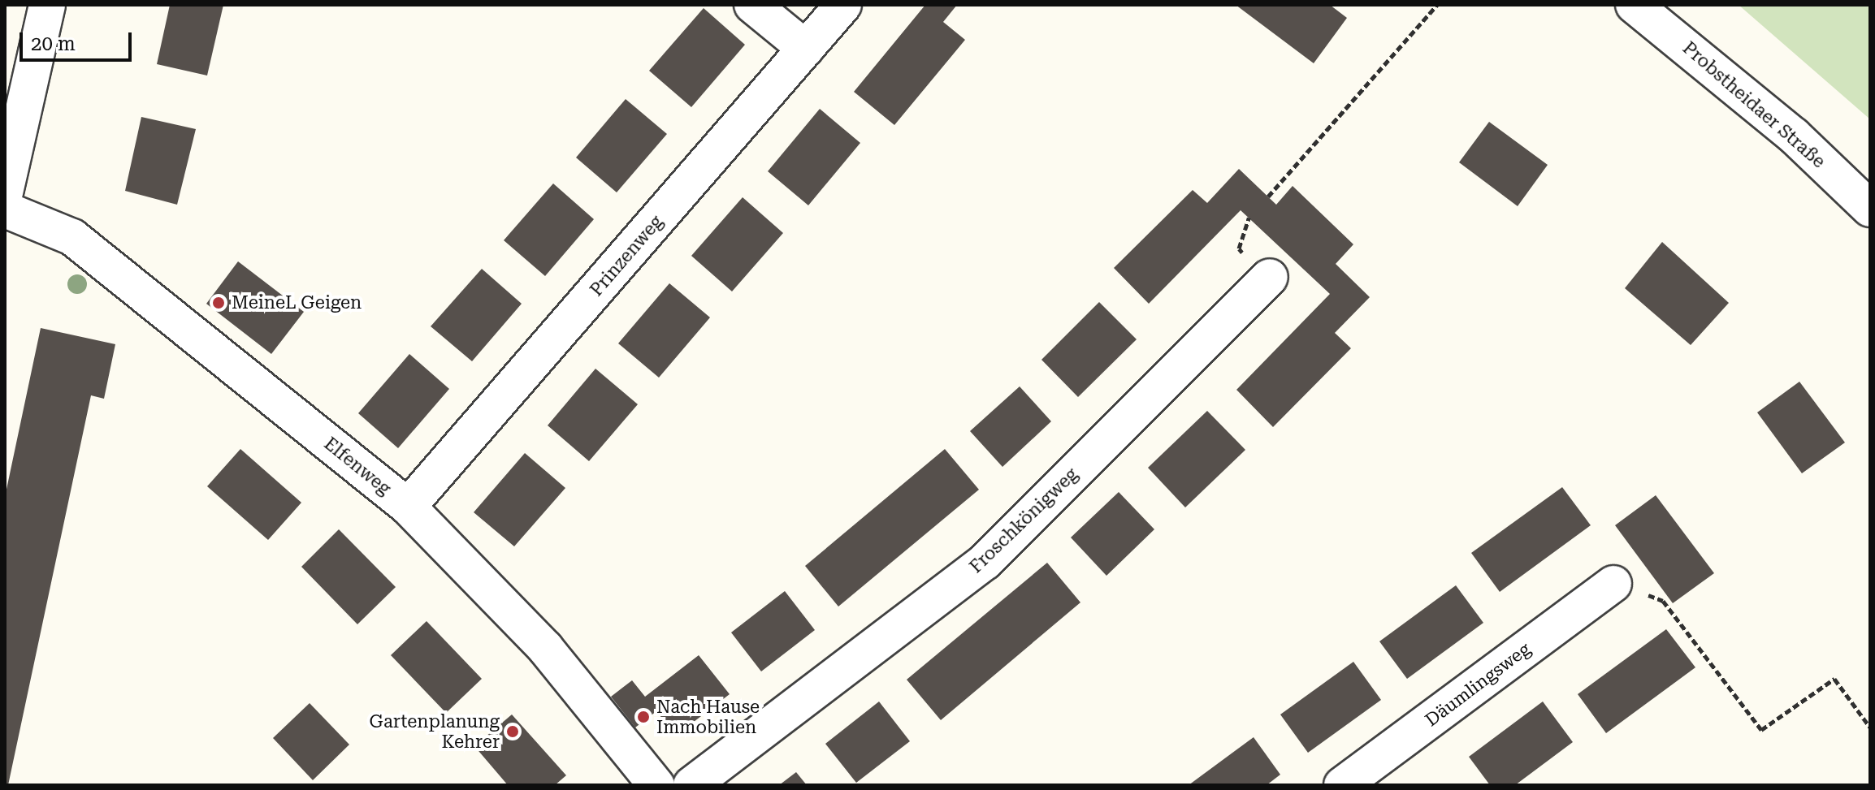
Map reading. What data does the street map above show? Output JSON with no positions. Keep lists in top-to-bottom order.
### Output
{
  "streets": {
    "street": [
      "Probstheidaer Straße",
      "Prinzenweg",
      "Elfenweg",
      "Froschkönigweg",
      "Däumlingsweg"
    ]
  },
  "crossings": [
    ["Prinzenweg", "Elfenweg"]
  ],
  "places": ["MeineL Geigen", "Nach Hause Immobilien", "Gartenplanung Kehrer"],
  "scale_bar": "20 m"
}
